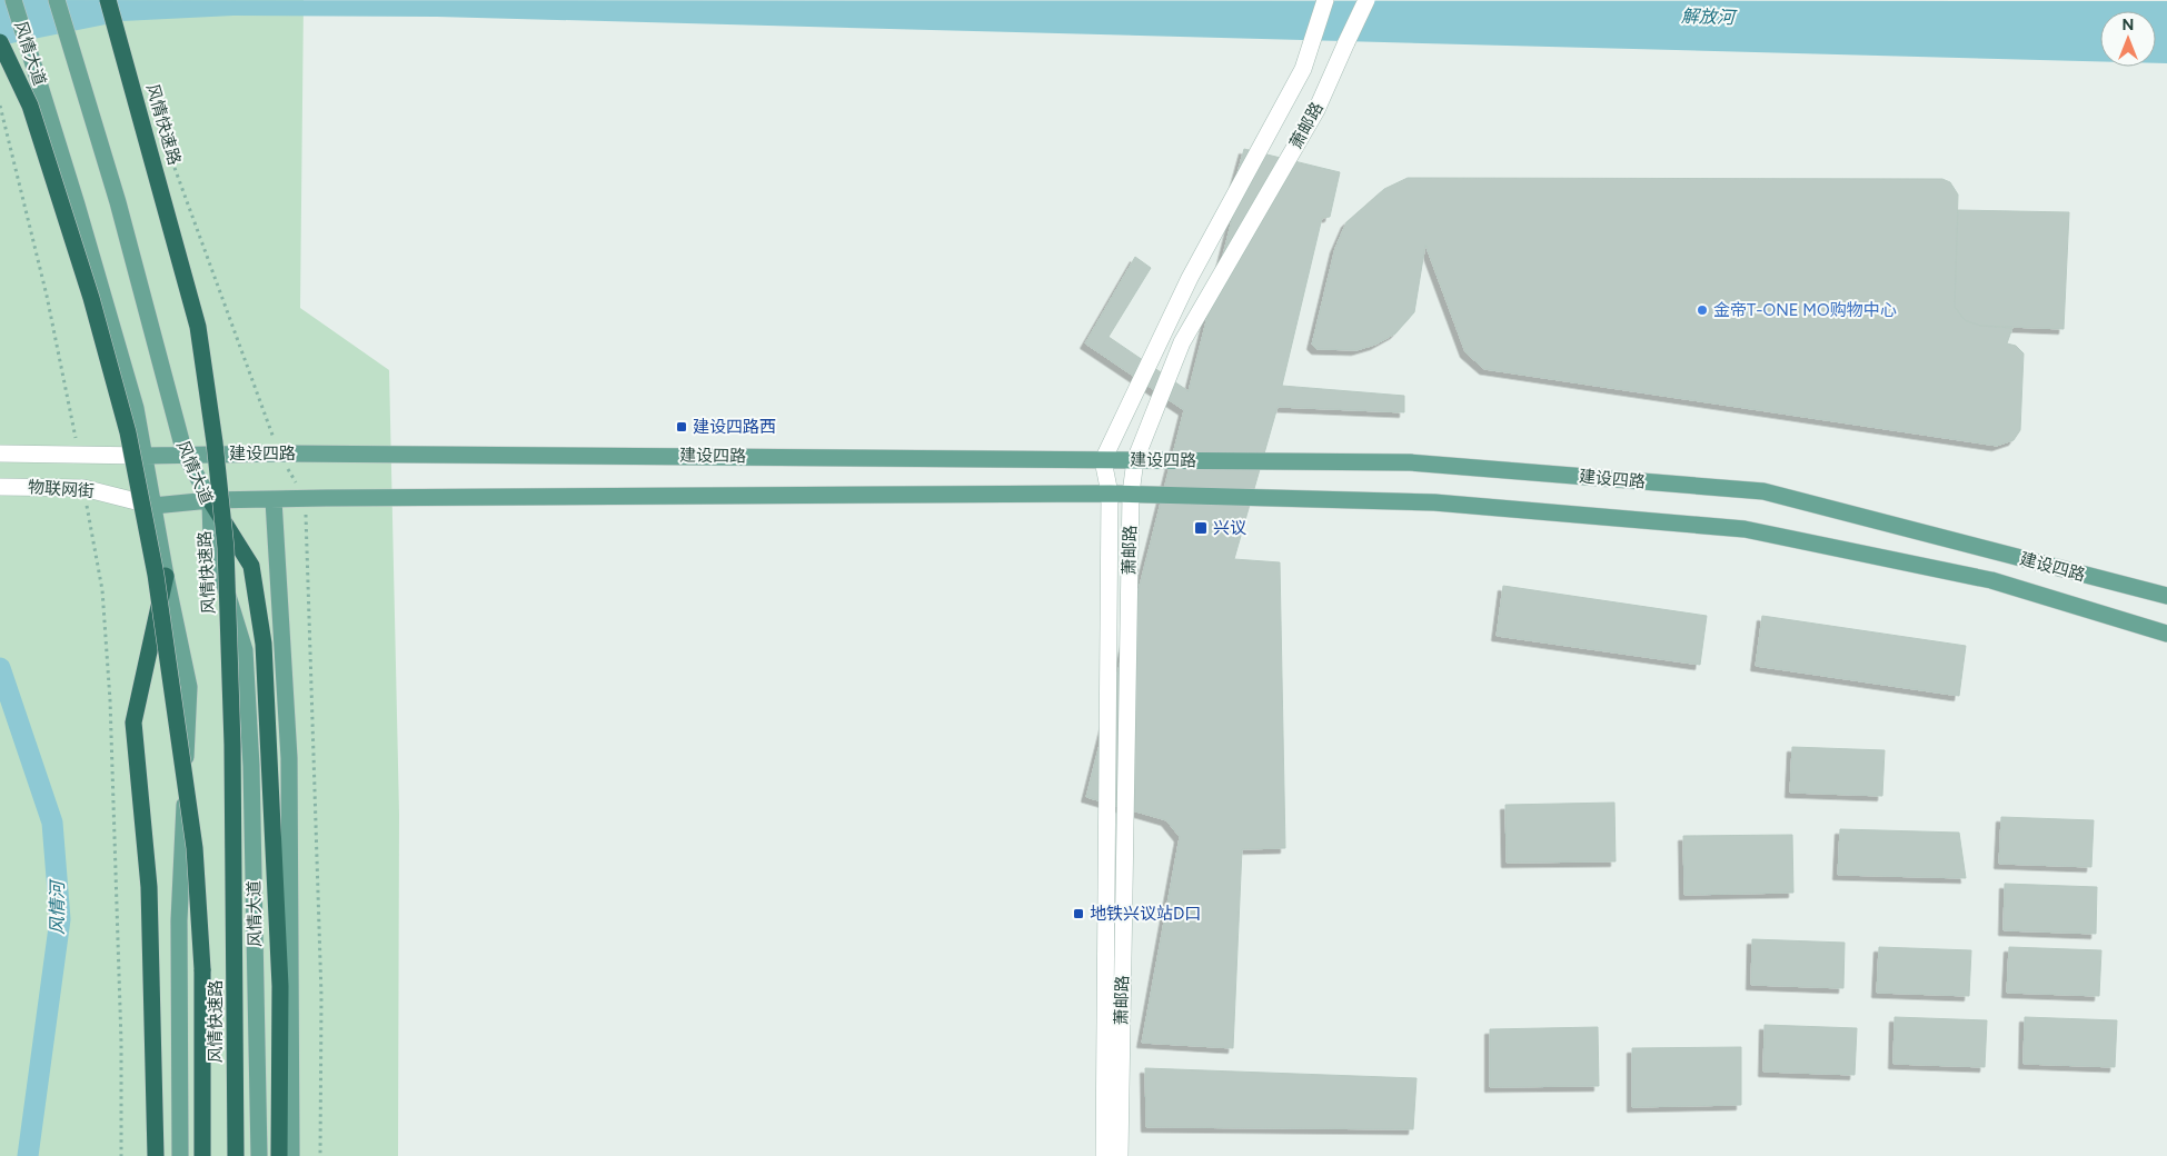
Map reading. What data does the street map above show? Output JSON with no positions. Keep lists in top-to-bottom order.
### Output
{
  "streets": {
    "highway": ["风情快速路"],
    "main road": ["风情大道", "建设四路"],
    "street": ["萧邮路", "物联网街"]
  },
  "crossings": [
    ["风情大道", "建设四路"],
    ["风情大道", "物联网街"],
    ["萧邮路", "建设四路"],
    ["建设四路", "物联网街"]
  ],
  "water": ["解放河", "风情河"],
  "places": {
    "other": ["金帝T-ONE MO购物中心"],
    "transit": ["建设四路西", "兴议", "地铁兴议站D口"]
  },
  "north": "top"
}
